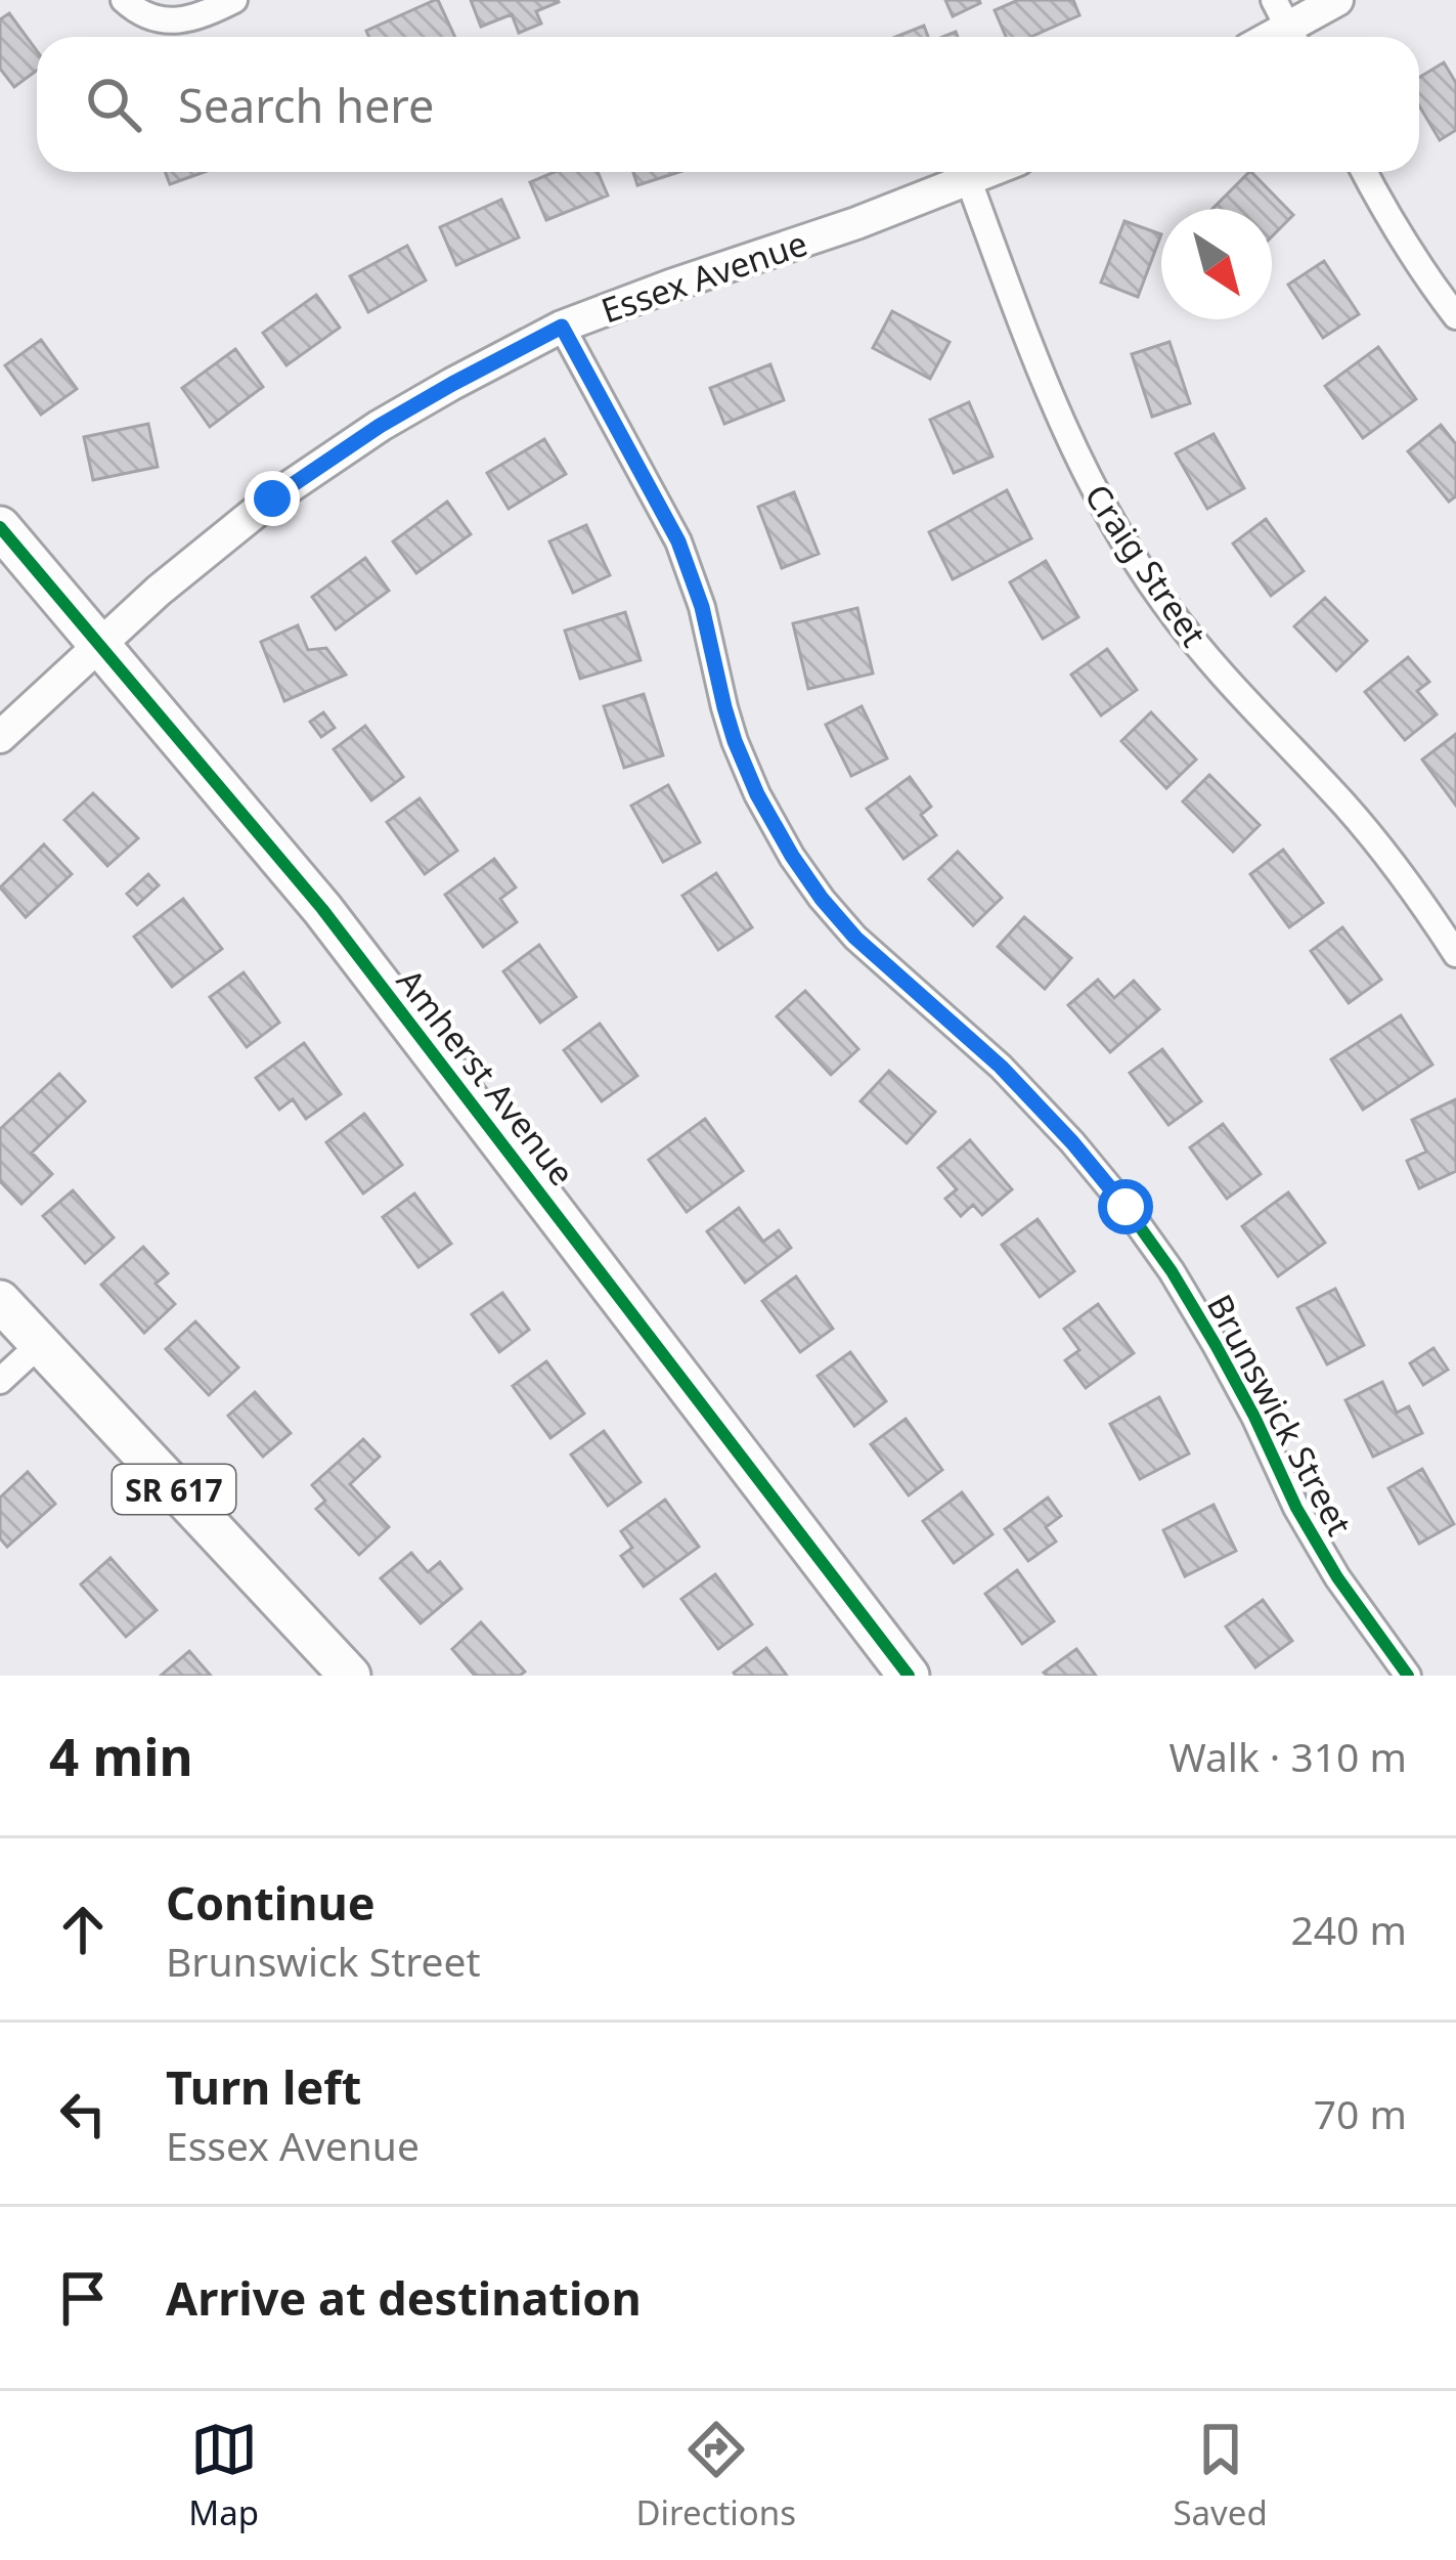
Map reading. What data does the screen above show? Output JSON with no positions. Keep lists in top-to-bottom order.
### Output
{
  "streets": {
    "main road": ["Amherst Avenue", "SR 617"],
    "street": ["Essex Avenue", "Craig Street", "Brunswick Street"]
  },
  "crossings": [
    ["Essex Avenue", "Craig Street"],
    ["Essex Avenue", "Amherst Avenue"],
    ["Essex Avenue", "Brunswick Street"]
  ],
  "north": "bottom right",
  "page": {
    "search": "Search here",
    "heading": ["4 min", "Walk · 310 m"],
    "list": [
      ["Continue", "Brunswick Street", "240 m"],
      ["Turn left", "Essex Avenue", "70 m"],
      "Arrive at destination"
    ],
    "nav": ["Map", "Directions", "Saved"]
  }
}
